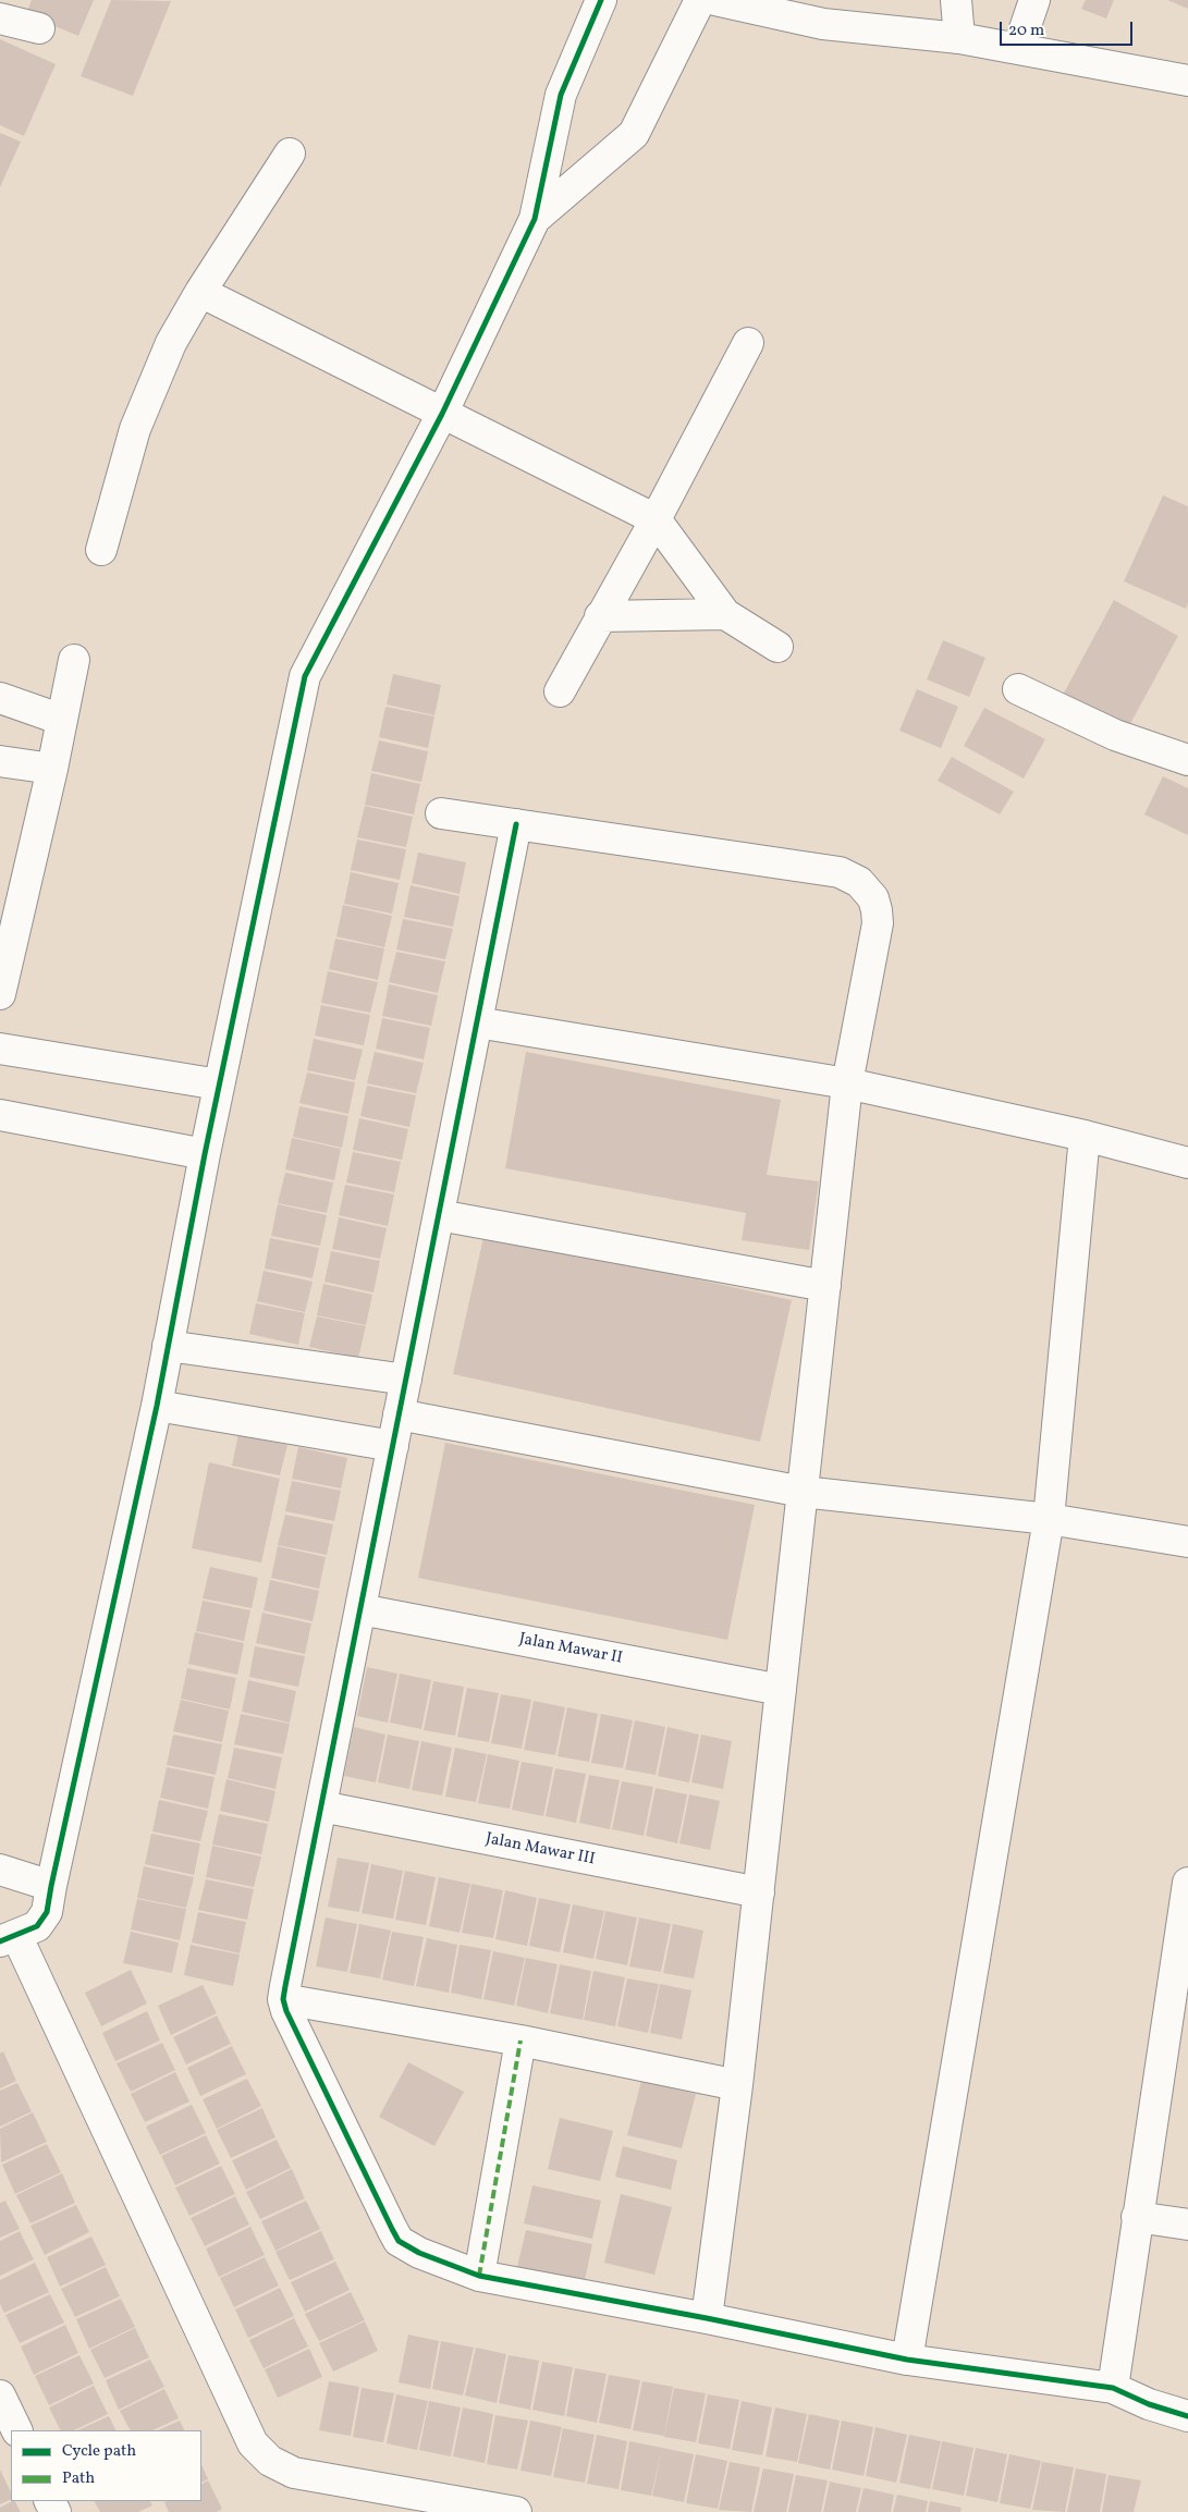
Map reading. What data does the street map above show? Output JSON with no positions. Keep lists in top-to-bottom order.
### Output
{
  "streets": {
    "street": ["Jalan Mawar II", "Jalan Mawar III"]
  },
  "legend": ["Cycle path", "Path"],
  "scale_bar": "20 m"
}
